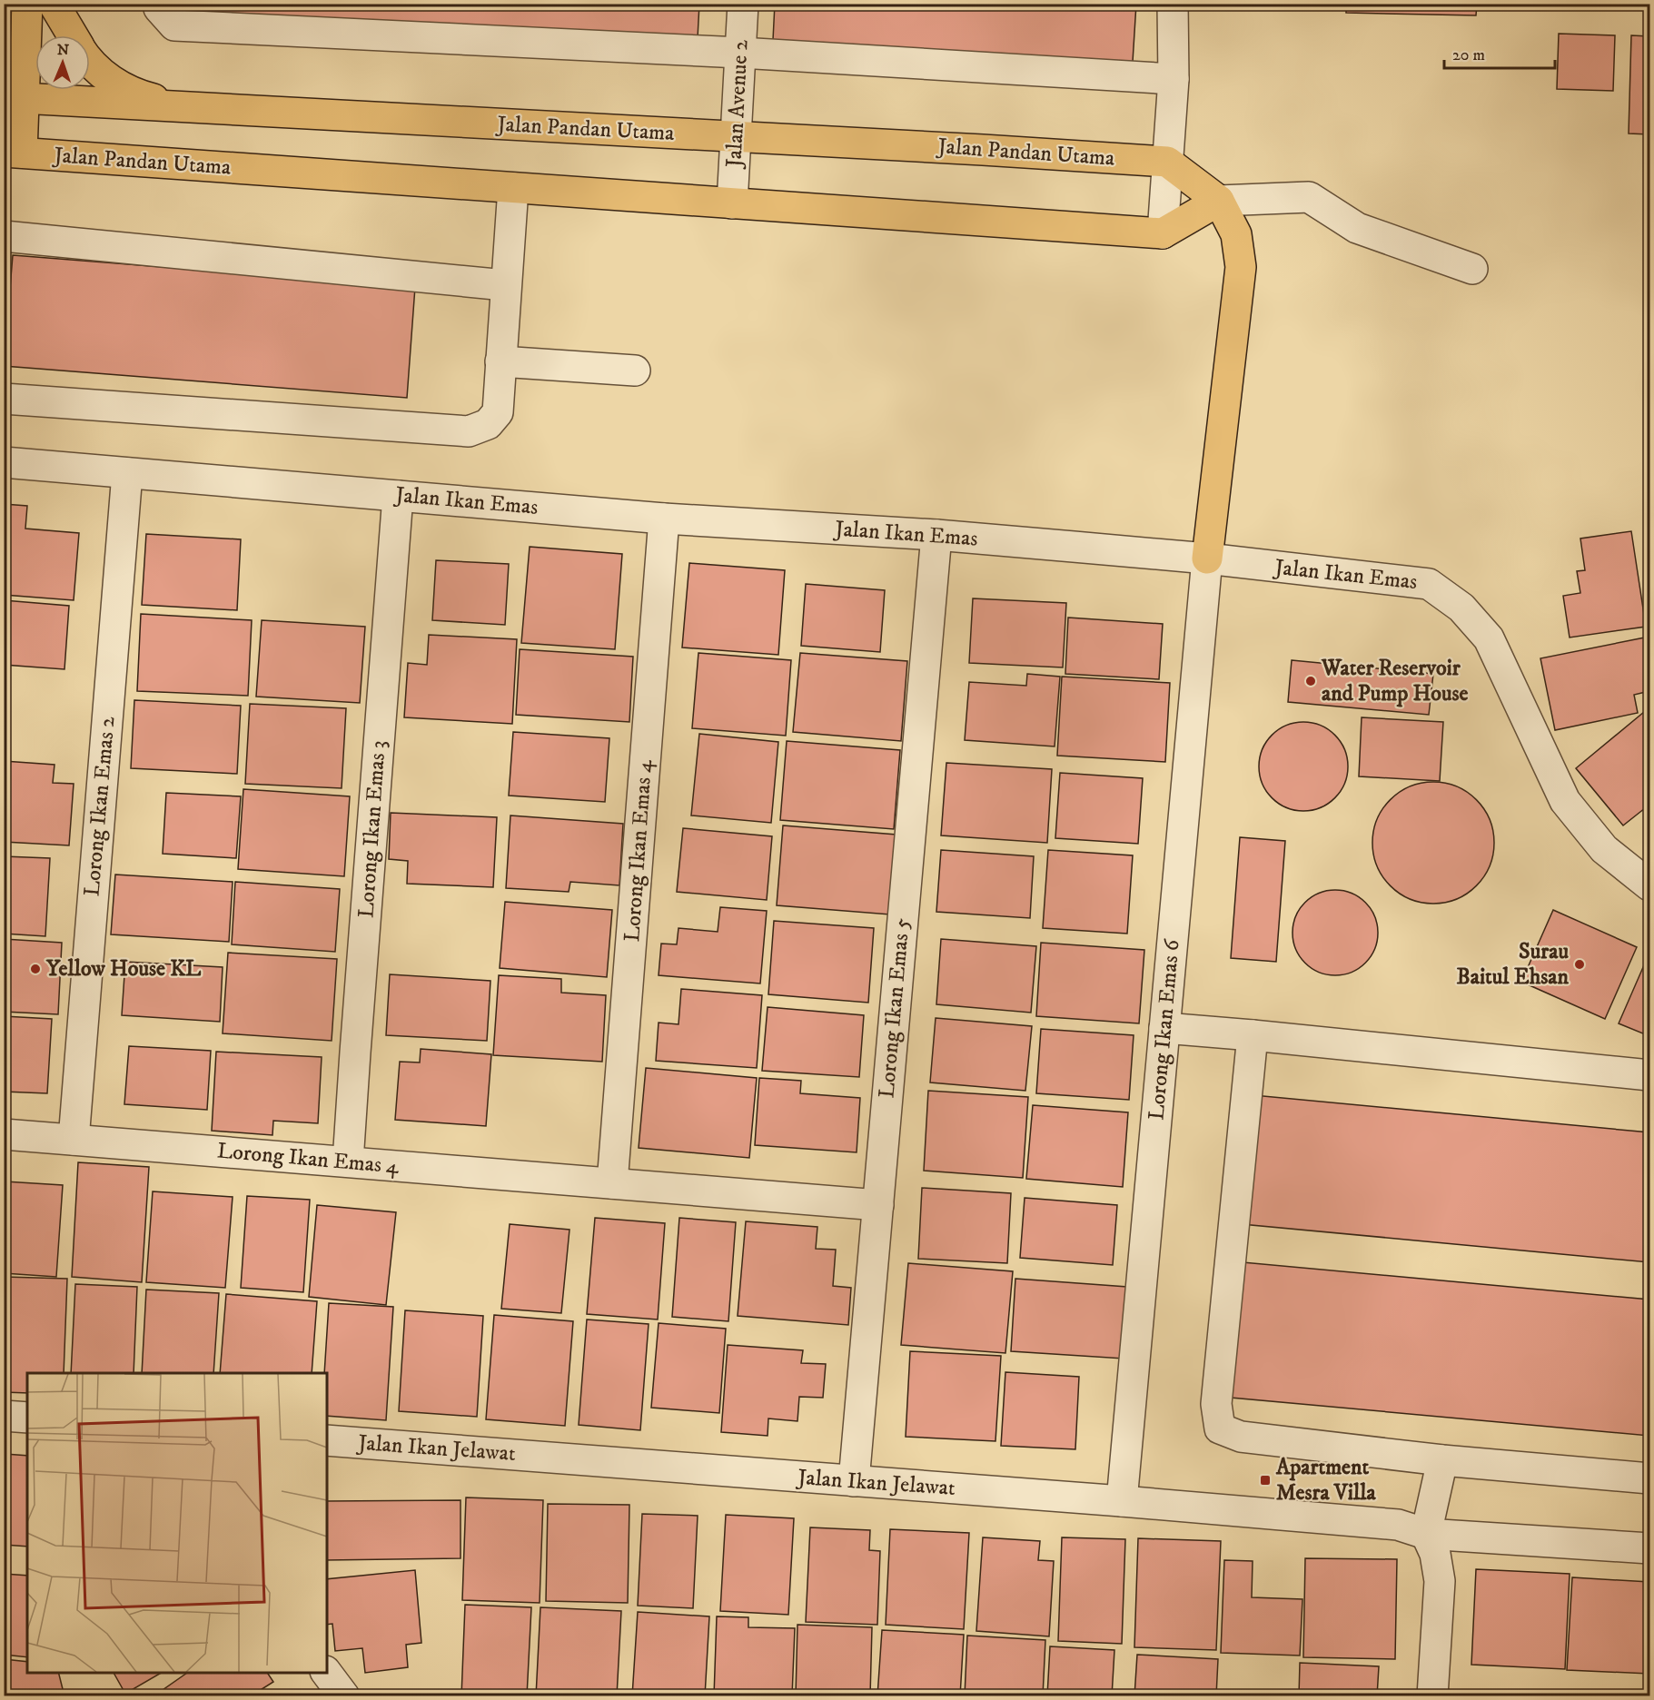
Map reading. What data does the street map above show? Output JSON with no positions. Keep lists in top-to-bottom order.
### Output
{
  "streets": {
    "main road": ["Jalan Pandan Utama"],
    "street": [
      "Jalan Avenue 2",
      "Jalan Ikan Emas",
      "Lorong Ikan Emas 2",
      "Lorong Ikan Emas 3",
      "Lorong Ikan Emas 4",
      "Lorong Ikan Emas 5",
      "Lorong Ikan Emas 6",
      "Jalan Ikan Jelawat"
    ]
  },
  "crossings": [
    ["Jalan Avenue 2", "Jalan Pandan Utama"],
    ["Jalan Ikan Emas", "Lorong Ikan Emas 2"],
    ["Jalan Ikan Emas", "Lorong Ikan Emas 3"],
    ["Jalan Ikan Emas", "Lorong Ikan Emas 4"],
    ["Jalan Ikan Emas", "Lorong Ikan Emas 5"],
    ["Jalan Ikan Emas", "Lorong Ikan Emas 6"],
    ["Lorong Ikan Emas 2", "Lorong Ikan Emas 4"],
    ["Lorong Ikan Emas 3", "Lorong Ikan Emas 4"],
    ["Lorong Ikan Emas 4", "Lorong Ikan Emas 5"],
    ["Lorong Ikan Emas 5", "Jalan Ikan Jelawat"],
    ["Lorong Ikan Emas 6", "Jalan Ikan Jelawat"]
  ],
  "places": {
    "other": ["Water Reservoir and Pump House", "Surau Baitul Ehsan", "Yellow House KL"],
    "transit": ["Apartment Mesra Villa"]
  },
  "scale_bar": "20 m",
  "north": "top"
}
